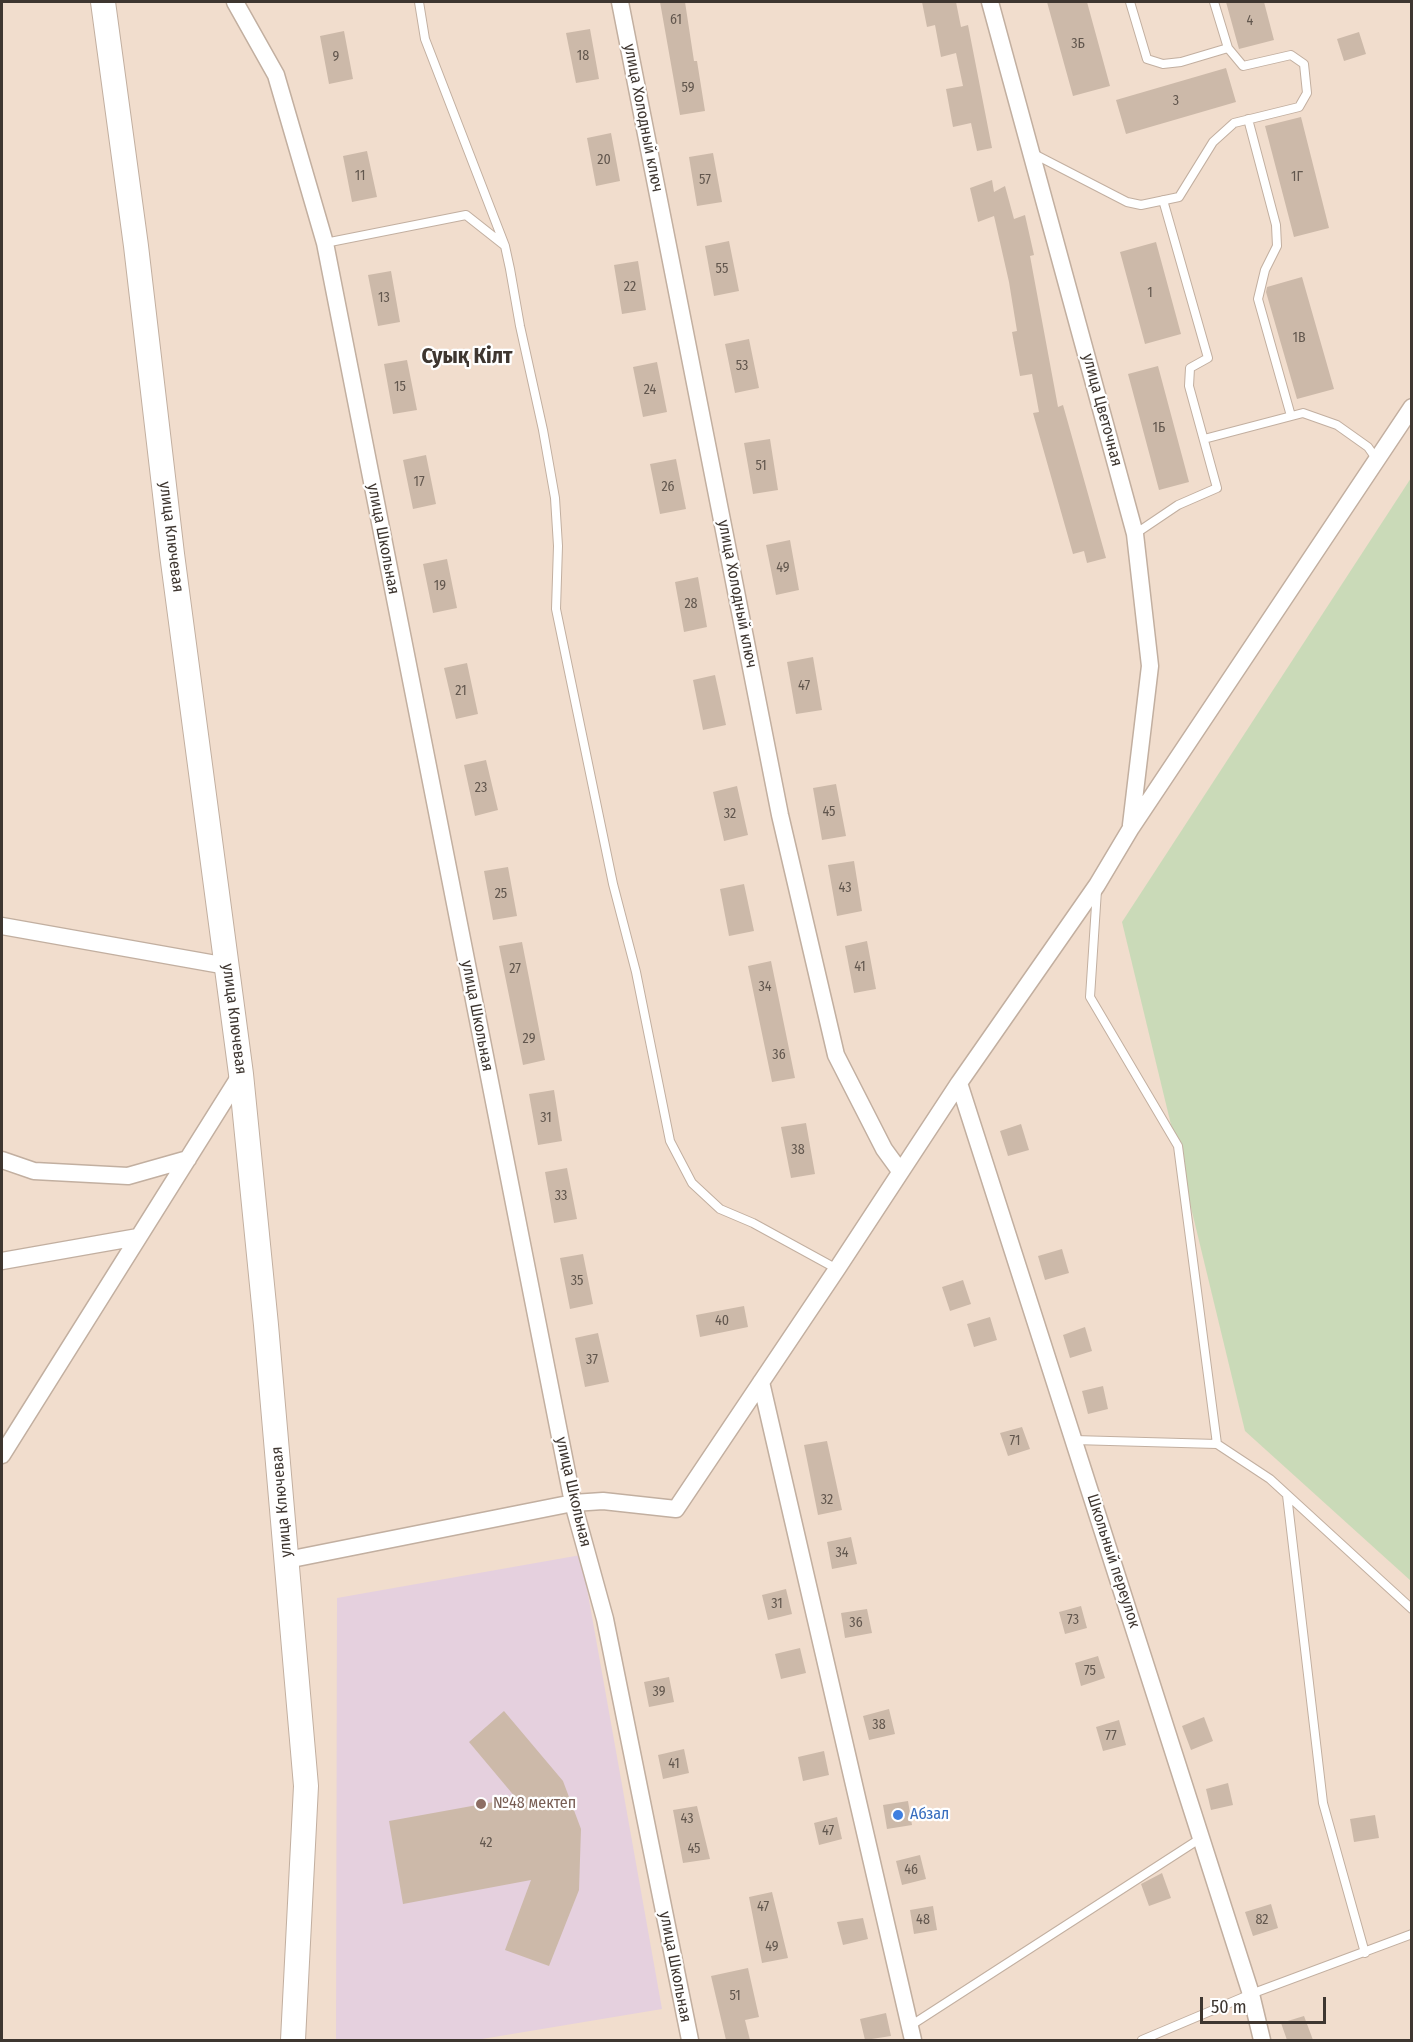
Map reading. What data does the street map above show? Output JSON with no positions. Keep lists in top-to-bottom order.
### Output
{
  "streets": {
    "street": [
      "улица Холодный ключ",
      "улица Цветочная",
      "улица Ключевая",
      "улица Школьная",
      "Школьный переулок"
    ]
  },
  "districts": ["Суық Кілт"],
  "places": ["№48 мектеп", "Абзал"],
  "house_numbers": [
    "61",
    "4",
    "3Б",
    "18",
    "9",
    "59",
    "3",
    "20",
    "11",
    "1Г",
    "57",
    "55",
    "22",
    "1",
    "13",
    "1В",
    "53",
    "15",
    "24",
    "1Б",
    "51",
    "17",
    "26",
    "49",
    "19",
    "28",
    "47",
    "21",
    "23",
    "45",
    "32",
    "43",
    "25",
    "41",
    "27",
    "34",
    "29",
    "36",
    "31",
    "38",
    "33",
    "35",
    "40",
    "37",
    "71",
    "32",
    "34",
    "31",
    "73",
    "36",
    "75",
    "39",
    "38",
    "77",
    "41",
    "43",
    "47",
    "42",
    "45",
    "46",
    "47",
    "48",
    "82",
    "49",
    "51"
  ],
  "scale_bar": "50 m"
}
